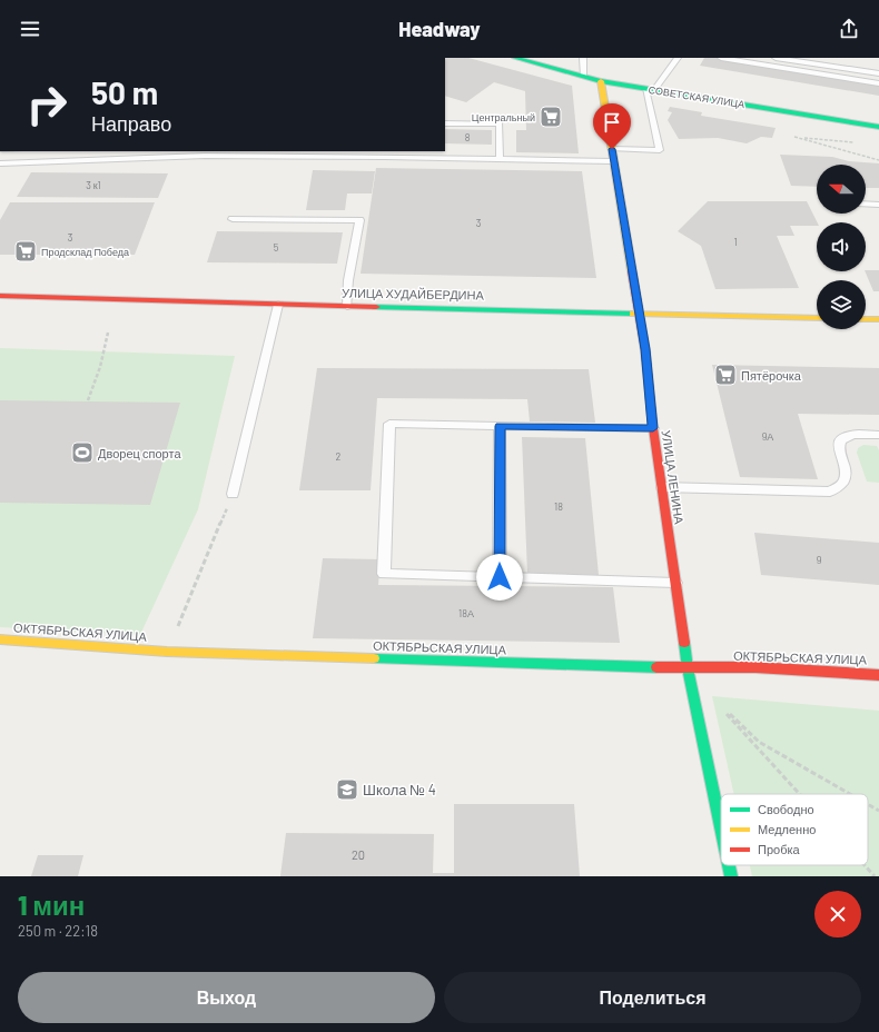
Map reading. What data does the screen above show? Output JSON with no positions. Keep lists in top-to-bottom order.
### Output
{
  "streets": {
    "street": [
      "СОВЕТСКАЯ УЛИЦА",
      "УЛИЦА ХУДАЙБЕРДИНА",
      "УЛИЦА ЛЕНИНА",
      "ОКТЯБРЬСКАЯ УЛИЦА"
    ]
  },
  "crossings": [
    ["СОВЕТСКАЯ УЛИЦА", "УЛИЦА ЛЕНИНА"],
    ["УЛИЦА ХУДАЙБЕРДИНА", "УЛИЦА ЛЕНИНА"],
    ["УЛИЦА ЛЕНИНА", "ОКТЯБРЬСКАЯ УЛИЦА"]
  ],
  "places": {
    "supermarket": ["Центральный", "Продсклад Победа", "Пятёрочка"],
    "sports": ["Дворец спорта"],
    "school or university": ["Школа № 4"]
  },
  "house_numbers": [
    "8",
    "3 к1",
    "3",
    "3",
    "1",
    "5",
    "9А",
    "2",
    "18",
    "9",
    "18А",
    "20"
  ],
  "legend": ["Свободно", "Медленно", "Пробка"],
  "north": "left",
  "page": {
    "header": "Headway",
    "turn": ["50 m", "Направо"],
    "heading": ["1 мин", "250 m · 22:18"],
    "buttons": ["Выход", "Поделиться"]
  }
}
